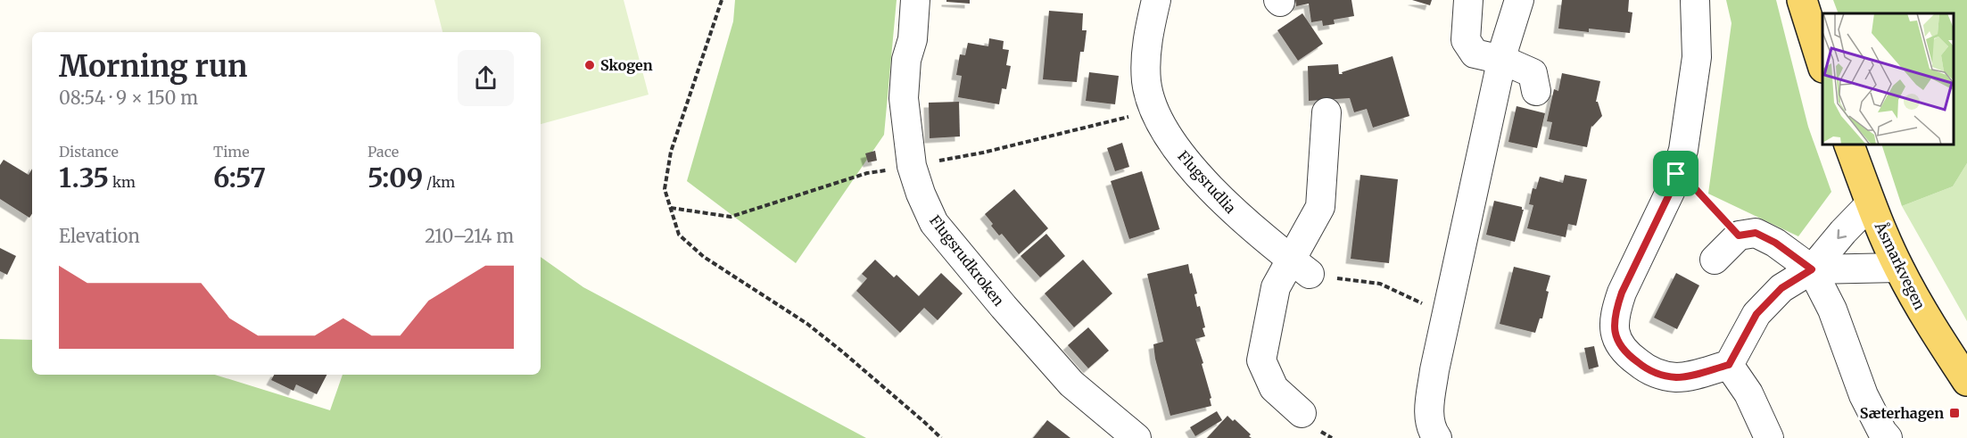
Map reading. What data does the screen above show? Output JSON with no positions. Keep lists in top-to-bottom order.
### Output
{
  "streets": {
    "main road": ["Åsmarkvegen"],
    "street": ["Flugsrudlia", "Flugsrudkroken"]
  },
  "places": {
    "other": ["Skogen"],
    "transit": ["Sæterhagen"]
  },
  "page": {
    "heading": ["Morning run", "08:54 · 9 × 150 m"],
    "stats": [
      ["Distance", "1.35 km"],
      ["Time", "6:57"],
      ["Pace", "5:09 /km"]
    ],
    "chart": ["Elevation", "210–214 m"]
  }
}
